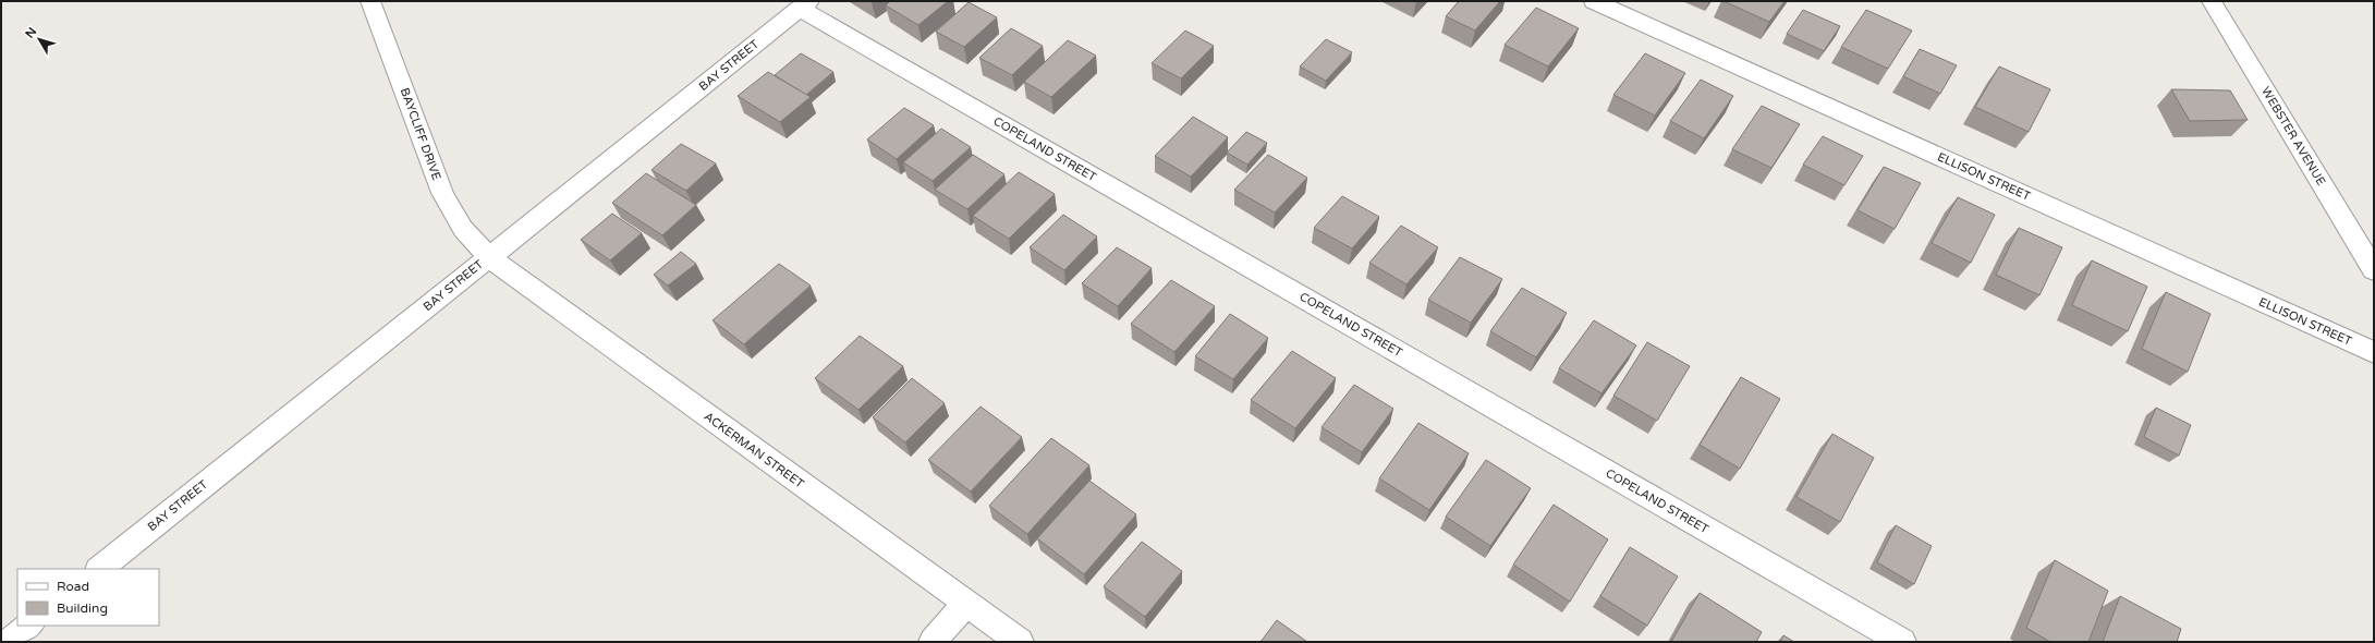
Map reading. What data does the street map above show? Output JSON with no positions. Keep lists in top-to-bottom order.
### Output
{
  "streets": {
    "street": [
      "BAY STREET",
      "BAYCLIFF DRIVE",
      "WEBSTER AVENUE",
      "COPELAND STREET",
      "ELLISON STREET",
      "ACKERMAN STREET"
    ]
  },
  "crossings": [
    ["BAY STREET", "BAYCLIFF DRIVE"],
    ["BAY STREET", "COPELAND STREET"],
    ["BAY STREET", "ACKERMAN STREET"],
    ["BAYCLIFF DRIVE", "ACKERMAN STREET"]
  ],
  "legend": ["Road", "Building"],
  "north": "top left"
}
